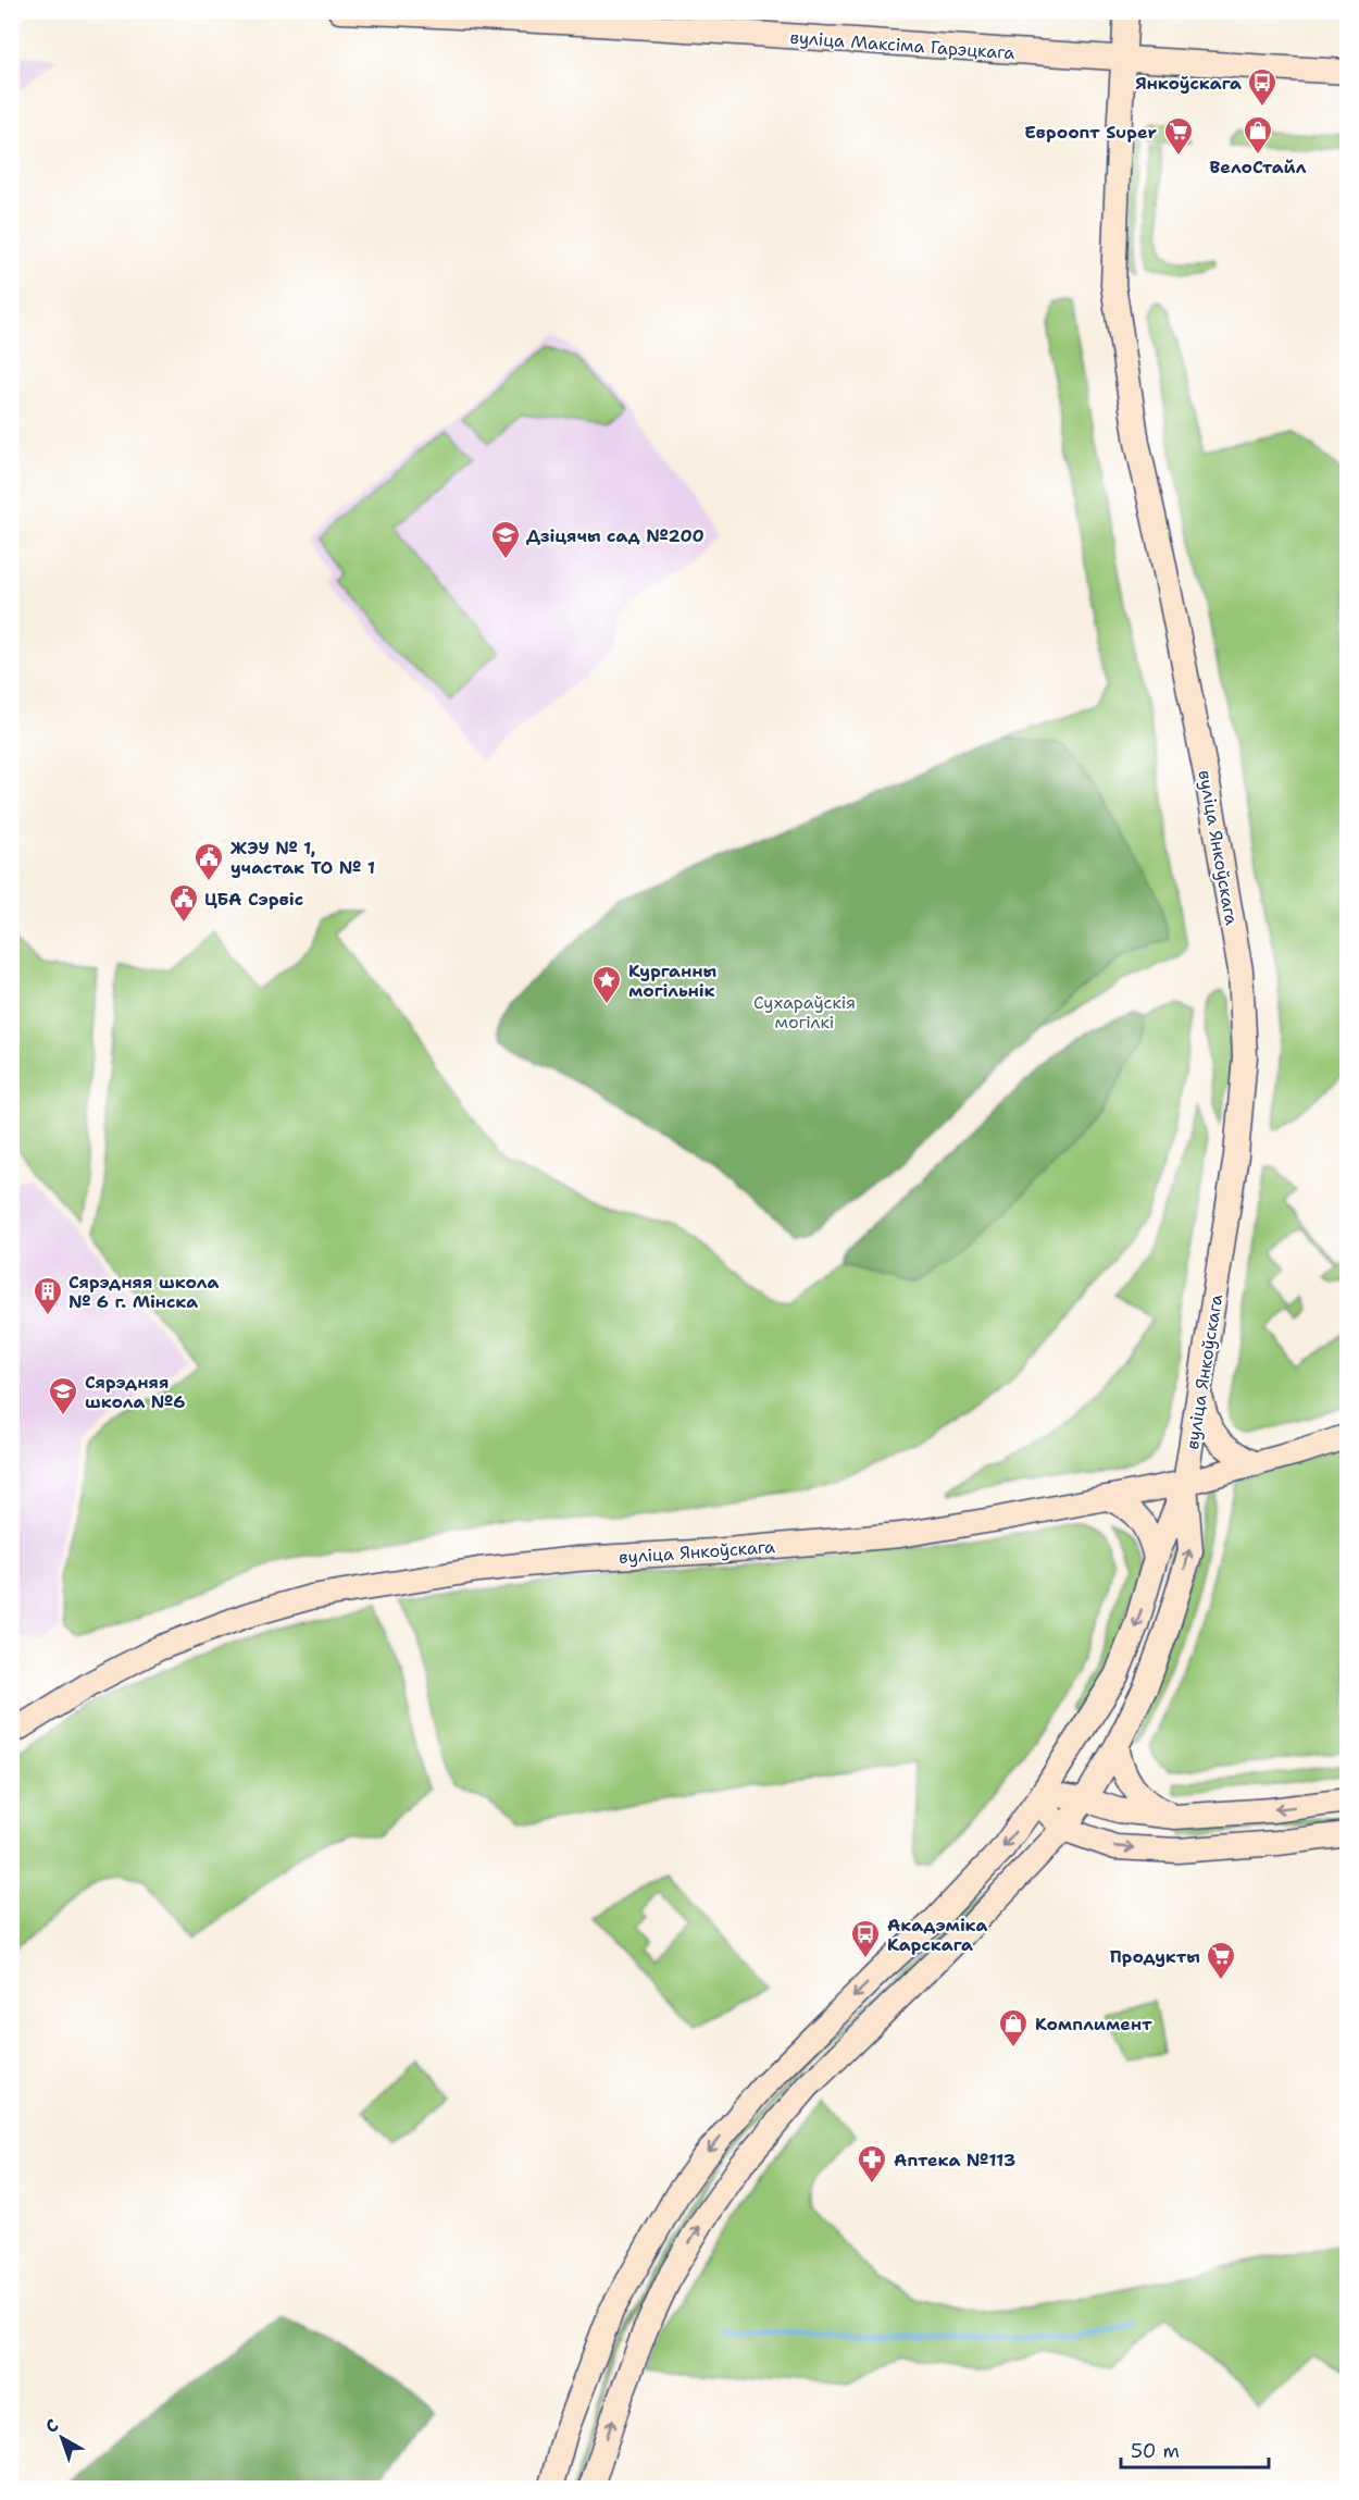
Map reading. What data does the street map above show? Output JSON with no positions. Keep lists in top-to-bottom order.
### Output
{
  "streets": {
    "main road": ["вуліца Максіма Гарэцкага", "вуліца Янкоўскага"]
  },
  "crossings": [
    ["вуліца Максіма Гарэцкага", "вуліца Янкоўскага"]
  ],
  "parks": ["Сухараўскія могілкі"],
  "places": {
    "bus stop": ["Янкоўскага", "Акадэміка Карскага"],
    "shop": ["ВелоСтайл", "Комплимент"],
    "supermarket": ["Евроопт Super", "Продукты"],
    "school or university": ["Дзіцячы сад №200", "Сярэдняя школа №6"],
    "public building": ["ЖЭУ № 1, участак ТО № 1", "ЦБА Сэрвіс"],
    "place": ["Курганны могільнік"],
    "building": ["Сярэдняя школа № 6 г. Мінска"],
    "pharmacy": ["Аптека №113"]
  },
  "scale_bar": "50 m",
  "north": "top left"
}
